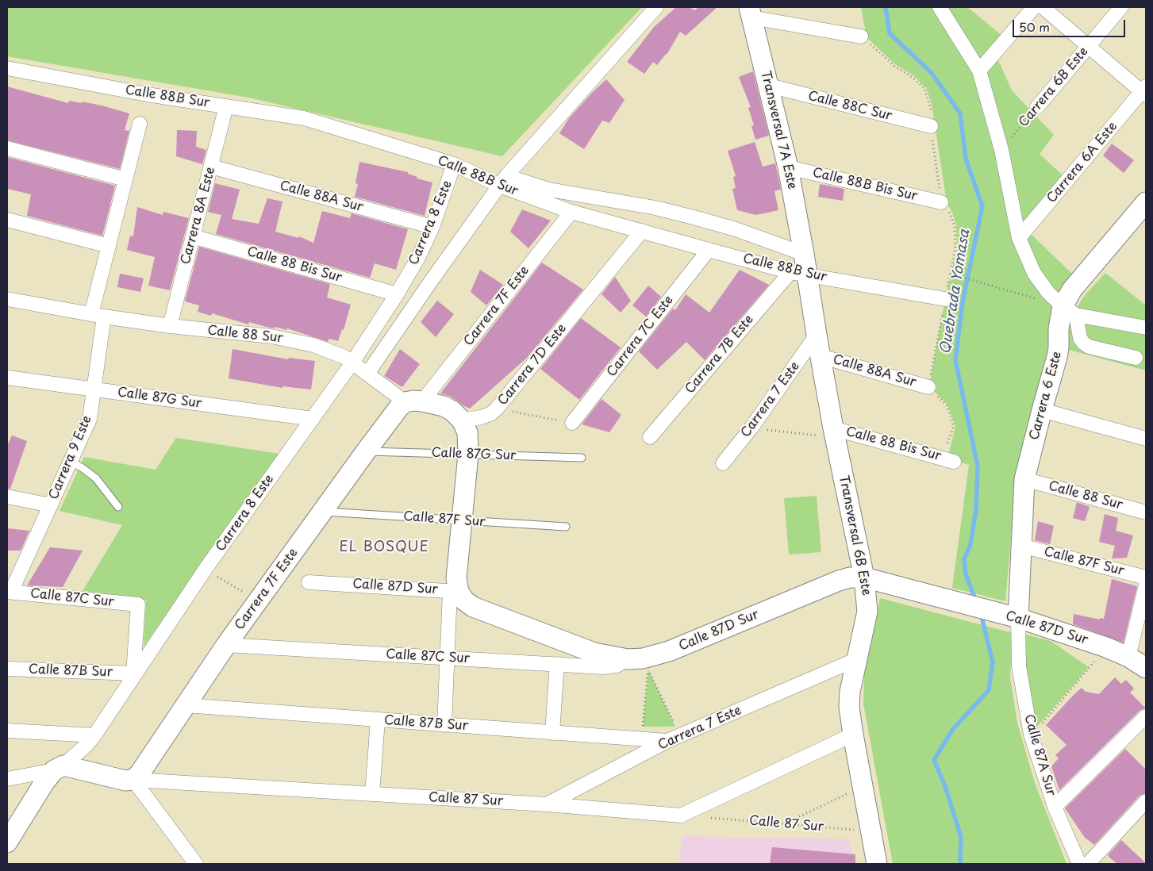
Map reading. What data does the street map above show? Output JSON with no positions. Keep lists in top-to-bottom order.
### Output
{
  "streets": {
    "street": [
      "Carrera 6B Este",
      "Calle 88B Sur",
      "Calle 88C Sur",
      "Transversal 7A Este",
      "Carrera 6A Este",
      "Calle 88B Bis Sur",
      "Calle 88A Sur",
      "Carrera 8A Este",
      "Carrera 8 Este",
      "Calle 88 Bis Sur",
      "Carrera 7F Este",
      "Calle 88 Sur",
      "Carrera 7C Este",
      "Carrera 7B Este",
      "Carrera 7D Este",
      "Carrera 6 Este",
      "Calle 87G Sur",
      "Carrera 7 Este",
      "Carrera 9 Este",
      "Calle 87F Sur",
      "Transversal 6B Este",
      "Calle 87D Sur",
      "Calle 87C Sur",
      "Calle 87B Sur",
      "Calle 87A Sur",
      "Calle 87 Sur"
    ]
  },
  "crossings": [
    ["Calle 88B Sur", "Transversal 7A Este"],
    ["Calle 88B Sur", "Carrera 8A Este"],
    ["Calle 88B Sur", "Carrera 8 Este"],
    ["Calle 88B Sur", "Carrera 7F Este"],
    ["Calle 88B Sur", "Carrera 7C Este"],
    ["Calle 88B Sur", "Carrera 7B Este"],
    ["Calle 88B Sur", "Carrera 7D Este"],
    ["Calle 88B Sur", "Transversal 6B Este"],
    ["Calle 88C Sur", "Transversal 7A Este"],
    ["Transversal 7A Este", "Calle 88B Bis Sur"],
    ["Transversal 7A Este", "Transversal 6B Este"],
    ["Calle 88A Sur", "Carrera 8A Este"],
    ["Calle 88A Sur", "Carrera 8 Este"],
    ["Calle 88A Sur", "Transversal 6B Este"],
    ["Carrera 8A Este", "Calle 88 Bis Sur"],
    ["Carrera 8A Este", "Calle 88 Sur"],
    ["Carrera 8 Este", "Calle 88 Bis Sur"],
    ["Carrera 8 Este", "Calle 88 Sur"],
    ["Carrera 8 Este", "Calle 87G Sur"],
    ["Carrera 8 Este", "Calle 87C Sur"],
    ["Carrera 8 Este", "Calle 87B Sur"],
    ["Carrera 8 Este", "Calle 87 Sur"],
    ["Calle 88 Bis Sur", "Carrera 7 Este"],
    ["Calle 88 Bis Sur", "Transversal 6B Este"],
    ["Carrera 7F Este", "Calle 88 Sur"],
    ["Carrera 7F Este", "Calle 87G Sur"],
    ["Carrera 7F Este", "Calle 87F Sur"],
    ["Carrera 7F Este", "Calle 87C Sur"],
    ["Carrera 7F Este", "Calle 87B Sur"],
    ["Carrera 7F Este", "Calle 87 Sur"],
    ["Calle 88 Sur", "Carrera 7D Este"],
    ["Calle 88 Sur", "Carrera 6 Este"],
    ["Calle 88 Sur", "Carrera 9 Este"],
    ["Carrera 7B Este", "Transversal 6B Este"],
    ["Carrera 6 Este", "Calle 87F Sur"],
    ["Carrera 6 Este", "Calle 87D Sur"],
    ["Carrera 6 Este", "Calle 87A Sur"],
    ["Calle 87G Sur", "Carrera 9 Este"],
    ["Carrera 7 Este", "Transversal 6B Este"],
    ["Carrera 7 Este", "Calle 87B Sur"],
    ["Carrera 7 Este", "Calle 87 Sur"],
    ["Carrera 9 Este", "Calle 87C Sur"],
    ["Transversal 6B Este", "Calle 87D Sur"],
    ["Transversal 6B Este", "Calle 87 Sur"],
    ["Calle 87D Sur", "Calle 87C Sur"],
    ["Calle 87D Sur", "Calle 87A Sur"],
    ["Calle 87C Sur", "Calle 87B Sur"]
  ],
  "districts": ["EL BOSQUE"],
  "water": ["Quebrada Yomasa"],
  "scale_bar": "50 m"
}
